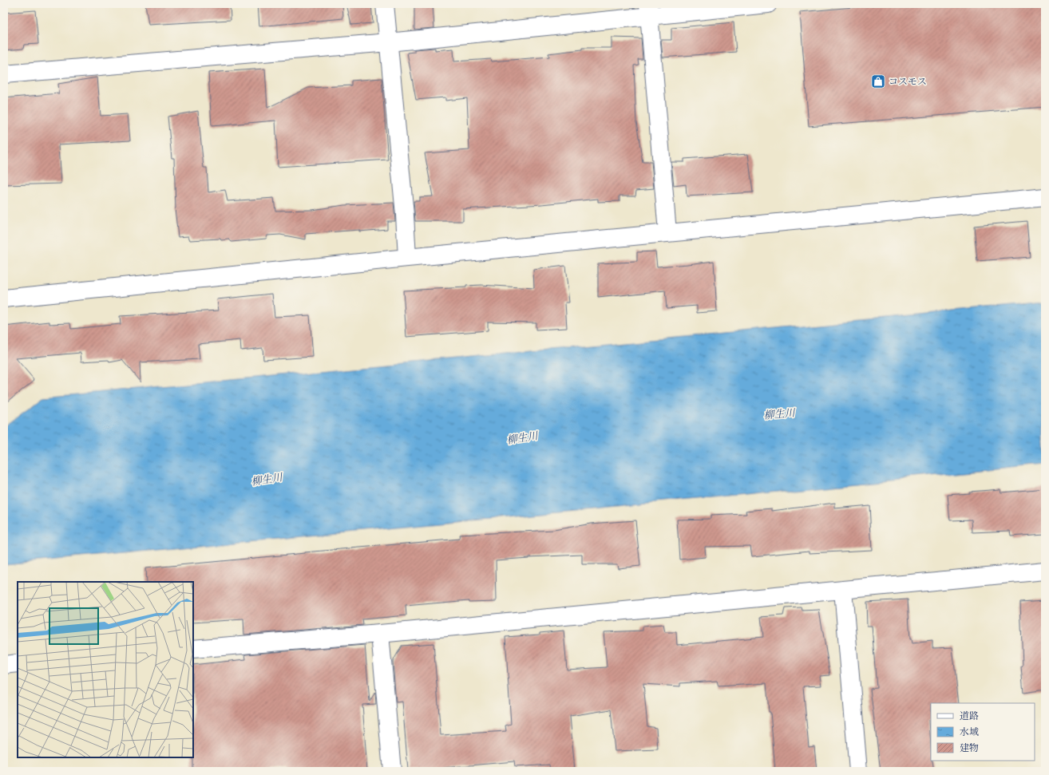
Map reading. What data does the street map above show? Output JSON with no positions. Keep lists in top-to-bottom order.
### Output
{
  "water": ["柳生川"],
  "places": {
    "shop": ["コスモス"]
  },
  "legend": ["道路", "水域", "建物"]
}
